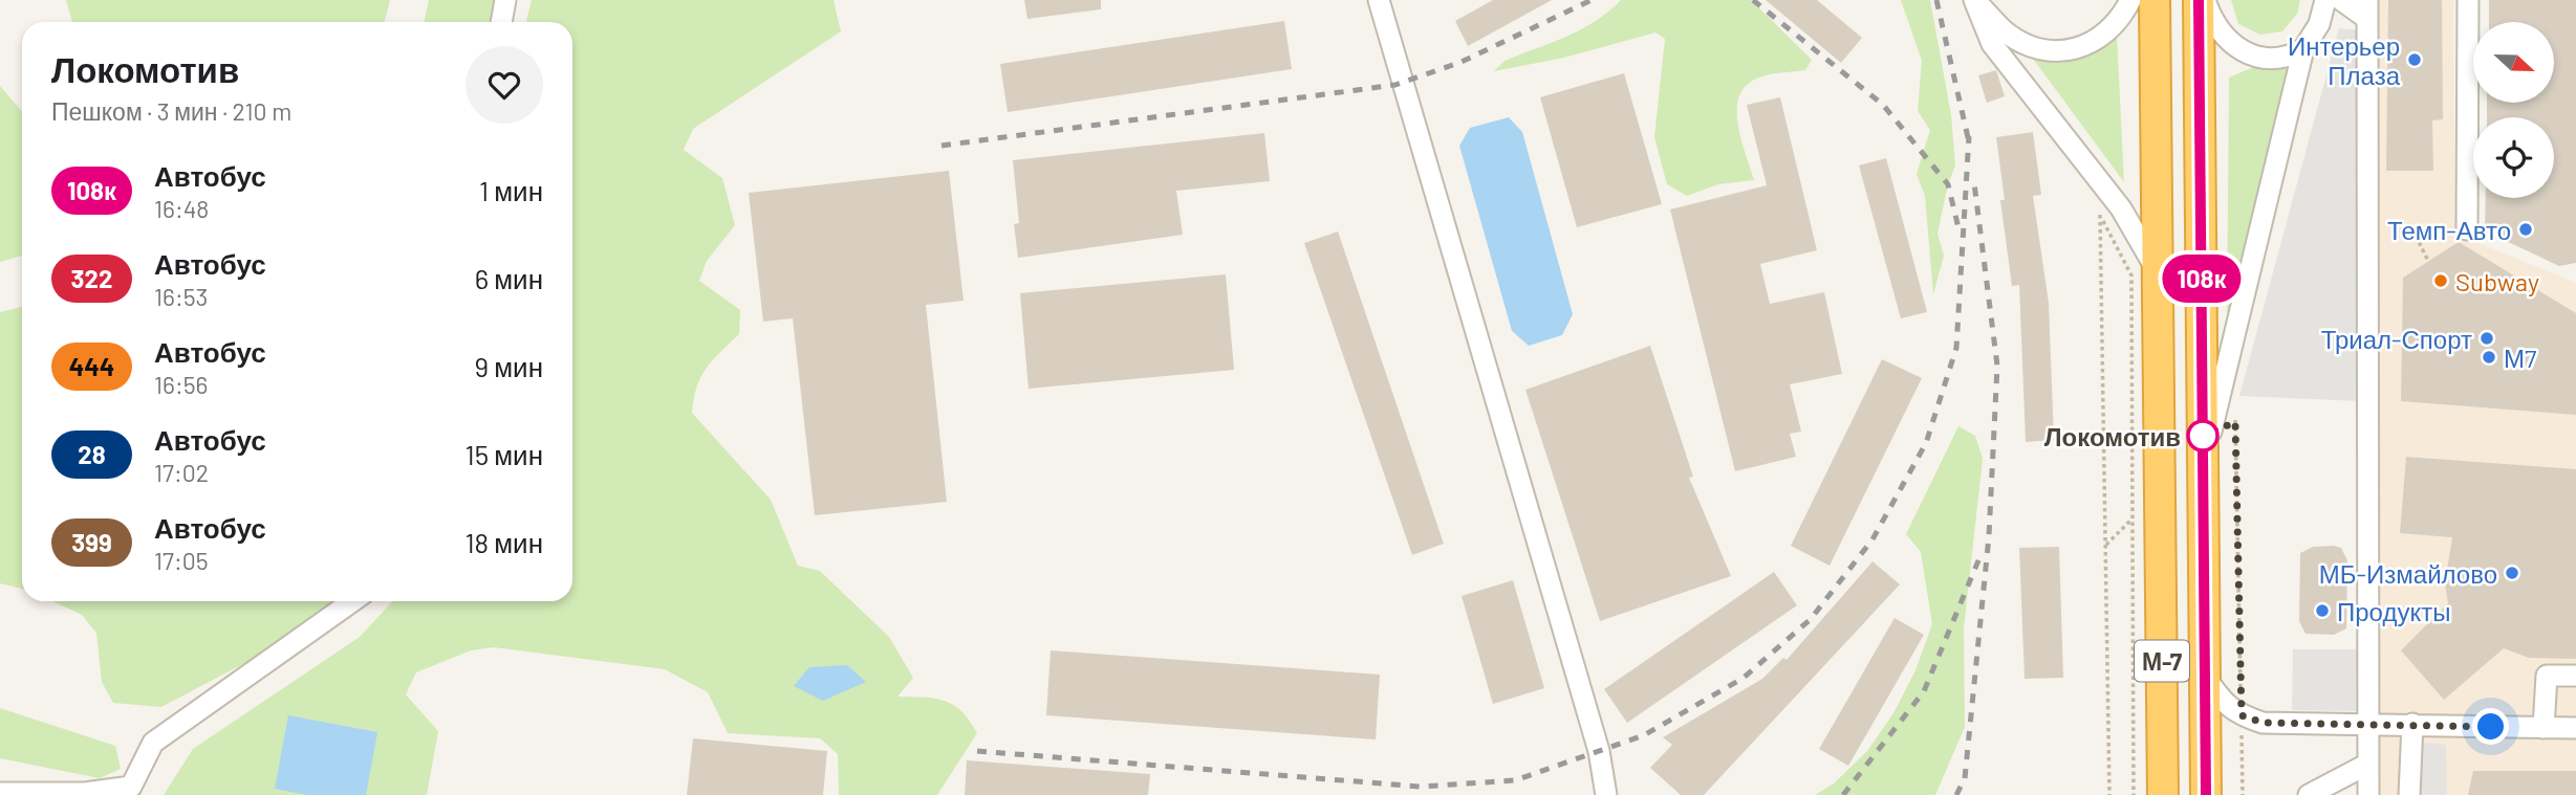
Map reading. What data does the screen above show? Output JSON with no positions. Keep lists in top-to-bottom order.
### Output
{
  "streets": {
    "highway": ["М-7"]
  },
  "places": [
    "Интерьер Плаза",
    "Темп-Авто",
    "Subway",
    "Триал-Спорт",
    "М7",
    "Локомотив",
    "МБ-Измайлово",
    "Продукты"
  ],
  "lines": ["bus line 108к"],
  "north": "right",
  "page": {
    "on_map": "108к",
    "heading": ["Локомотив", "Пешком · 3 мин · 210 m"],
    "list": [
      {
        "mark": "108к",
        "name": "Автобус",
        "note": "16:48",
        "value": "1 мин"
      },
      {
        "mark": "322",
        "name": "Автобус",
        "note": "16:53",
        "value": "6 мин"
      },
      {
        "mark": "444",
        "name": "Автобус",
        "note": "16:56",
        "value": "9 мин"
      },
      {
        "mark": "28",
        "name": "Автобус",
        "note": "17:02",
        "value": "15 мин"
      },
      {
        "mark": "399",
        "name": "Автобус",
        "note": "17:05",
        "value": "18 мин"
      }
    ]
  }
}
